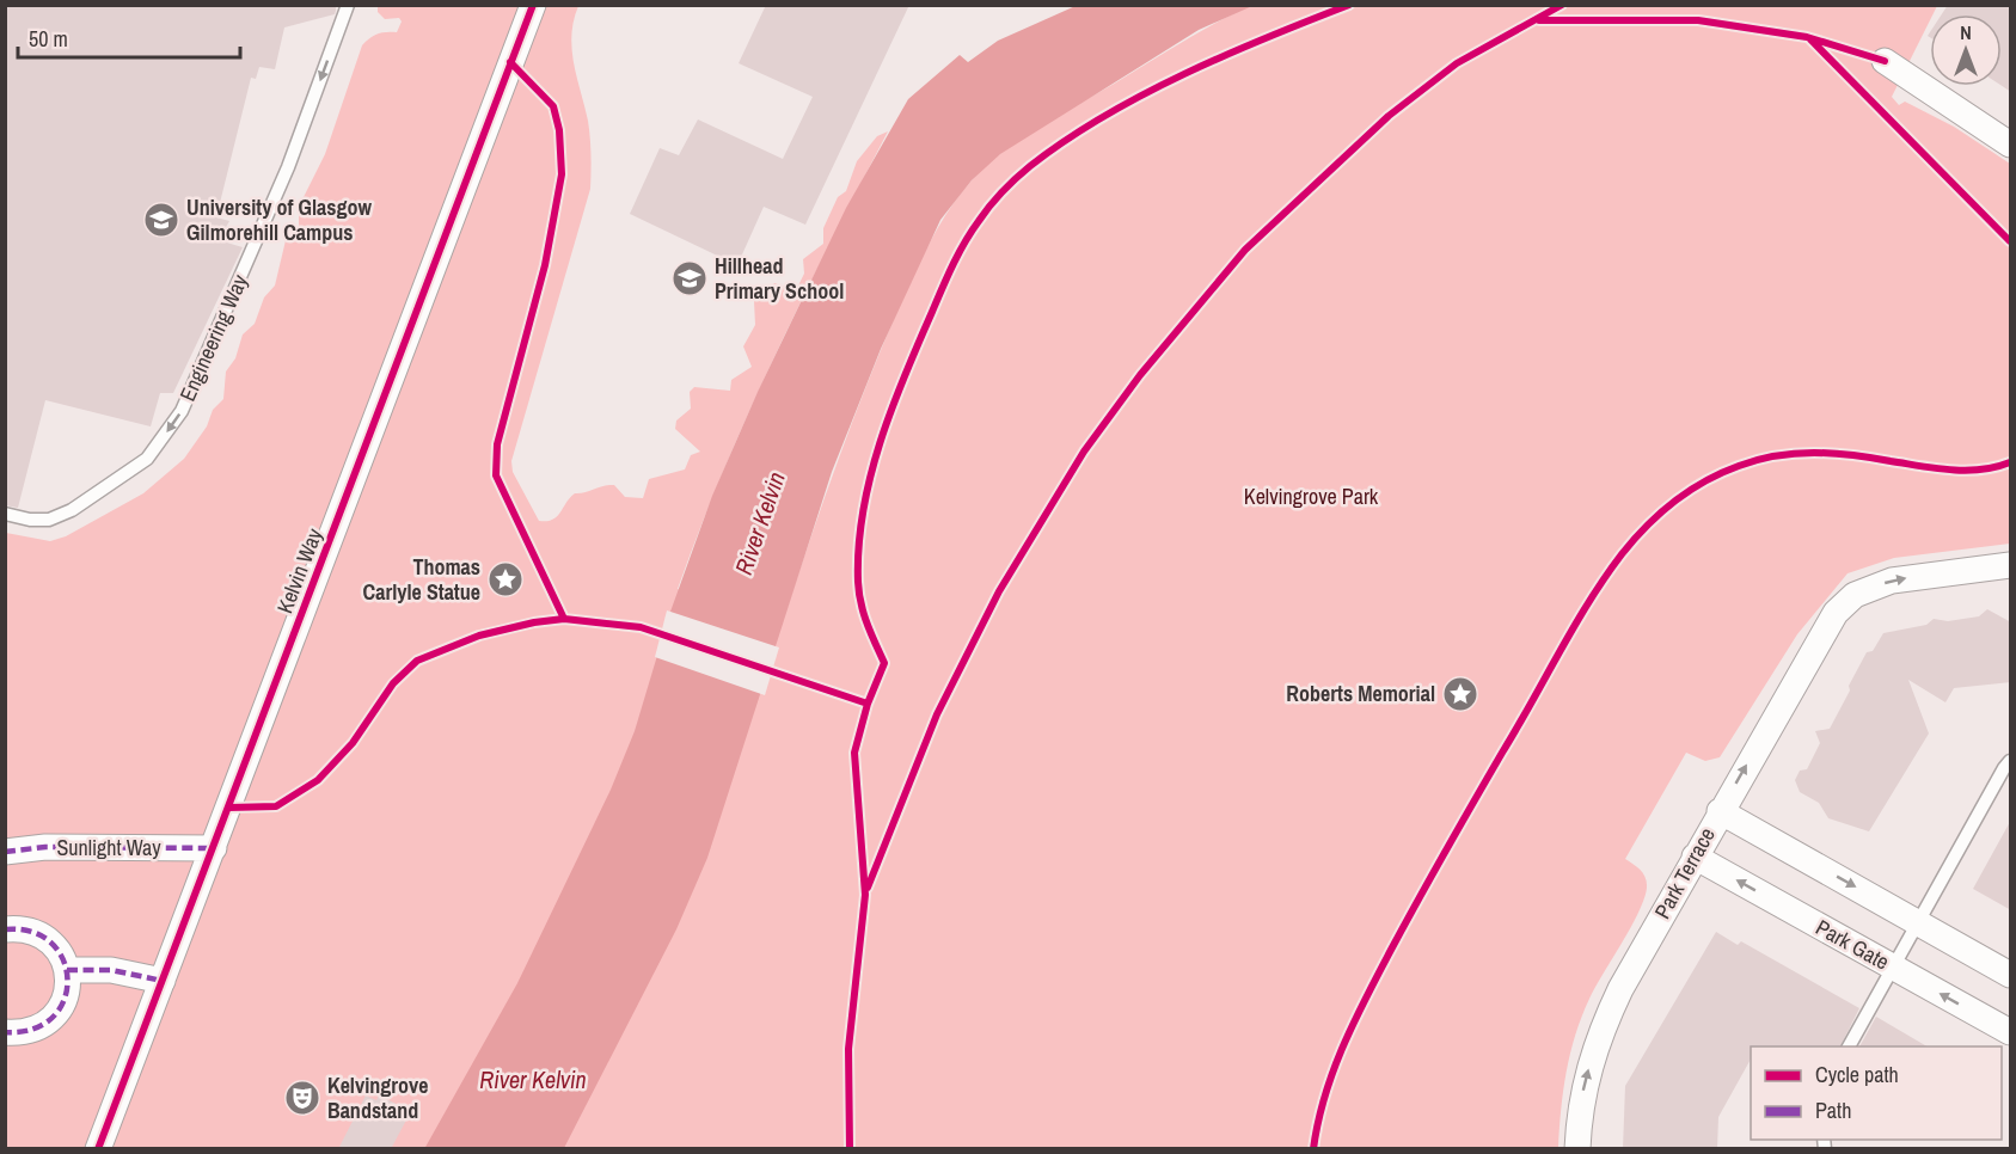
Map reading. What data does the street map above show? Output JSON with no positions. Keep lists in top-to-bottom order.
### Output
{
  "streets": {
    "street": [
      "Kelvin Way",
      "Sunlight Way",
      "Park Terrace",
      "Park Gate"
    ],
    "lane": ["Engineering Way"]
  },
  "crossings": [
    ["Kelvin Way", "Sunlight Way"],
    ["Park Terrace", "Park Gate"]
  ],
  "one_way": ["Engineering Way", "Park Terrace"],
  "water": ["River Kelvin"],
  "parks": ["Kelvingrove Park"],
  "places": {
    "school or university": ["University of Glasgow Gilmorehill Campus", "Hillhead Primary School"],
    "place": ["Thomas Carlyle Statue", "Roberts Memorial"],
    "theatre": ["Kelvingrove Bandstand"]
  },
  "legend": ["Cycle path", "Path"],
  "scale_bar": "50 m",
  "north": "top"
}
